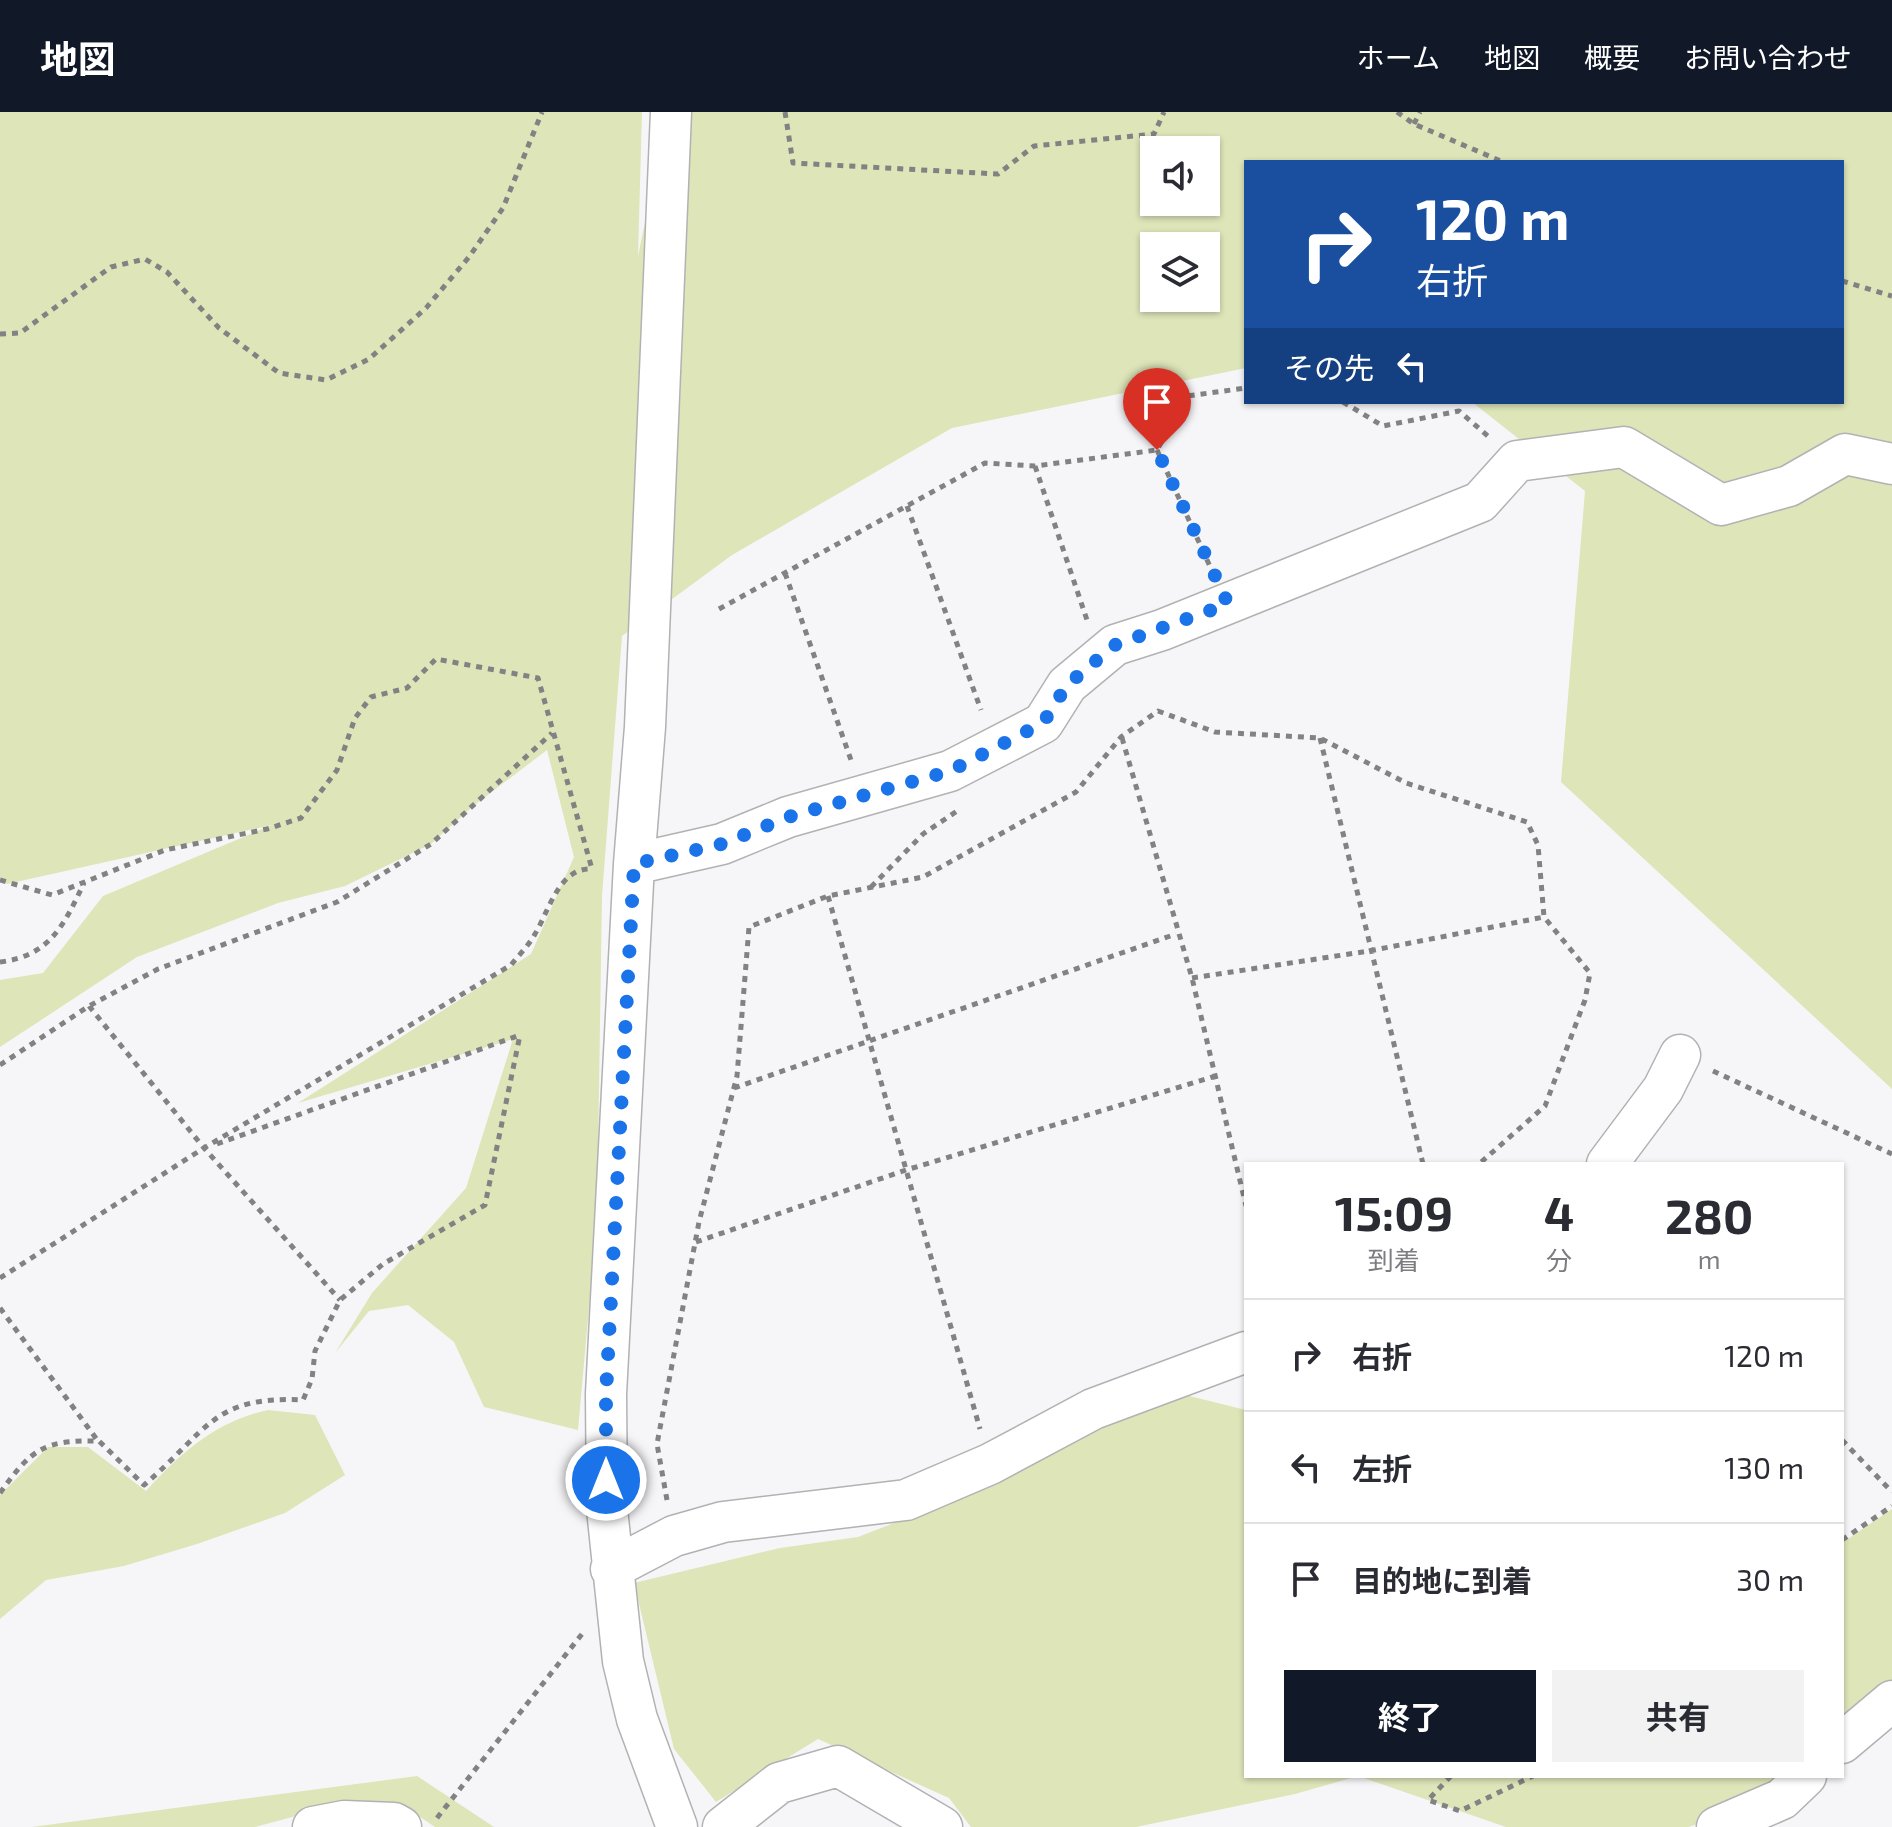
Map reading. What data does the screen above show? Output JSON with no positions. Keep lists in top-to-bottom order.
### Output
{
  "page": {
    "header": "地図",
    "nav": [
      "ホーム",
      "地図",
      "概要",
      "お問い合わせ"
    ],
    "turn": ["120 m", "右折"],
    "then": "その先",
    "eta": [
      "15:09",
      "到着",
      "4",
      "分",
      "280",
      "m"
    ],
    "list": [
      {
        "name": "右折",
        "value": "120 m"
      },
      {
        "name": "左折",
        "value": "130 m"
      },
      {
        "name": "目的地に到着",
        "value": "30 m"
      }
    ],
    "buttons": ["終了", "共有"]
  }
}
